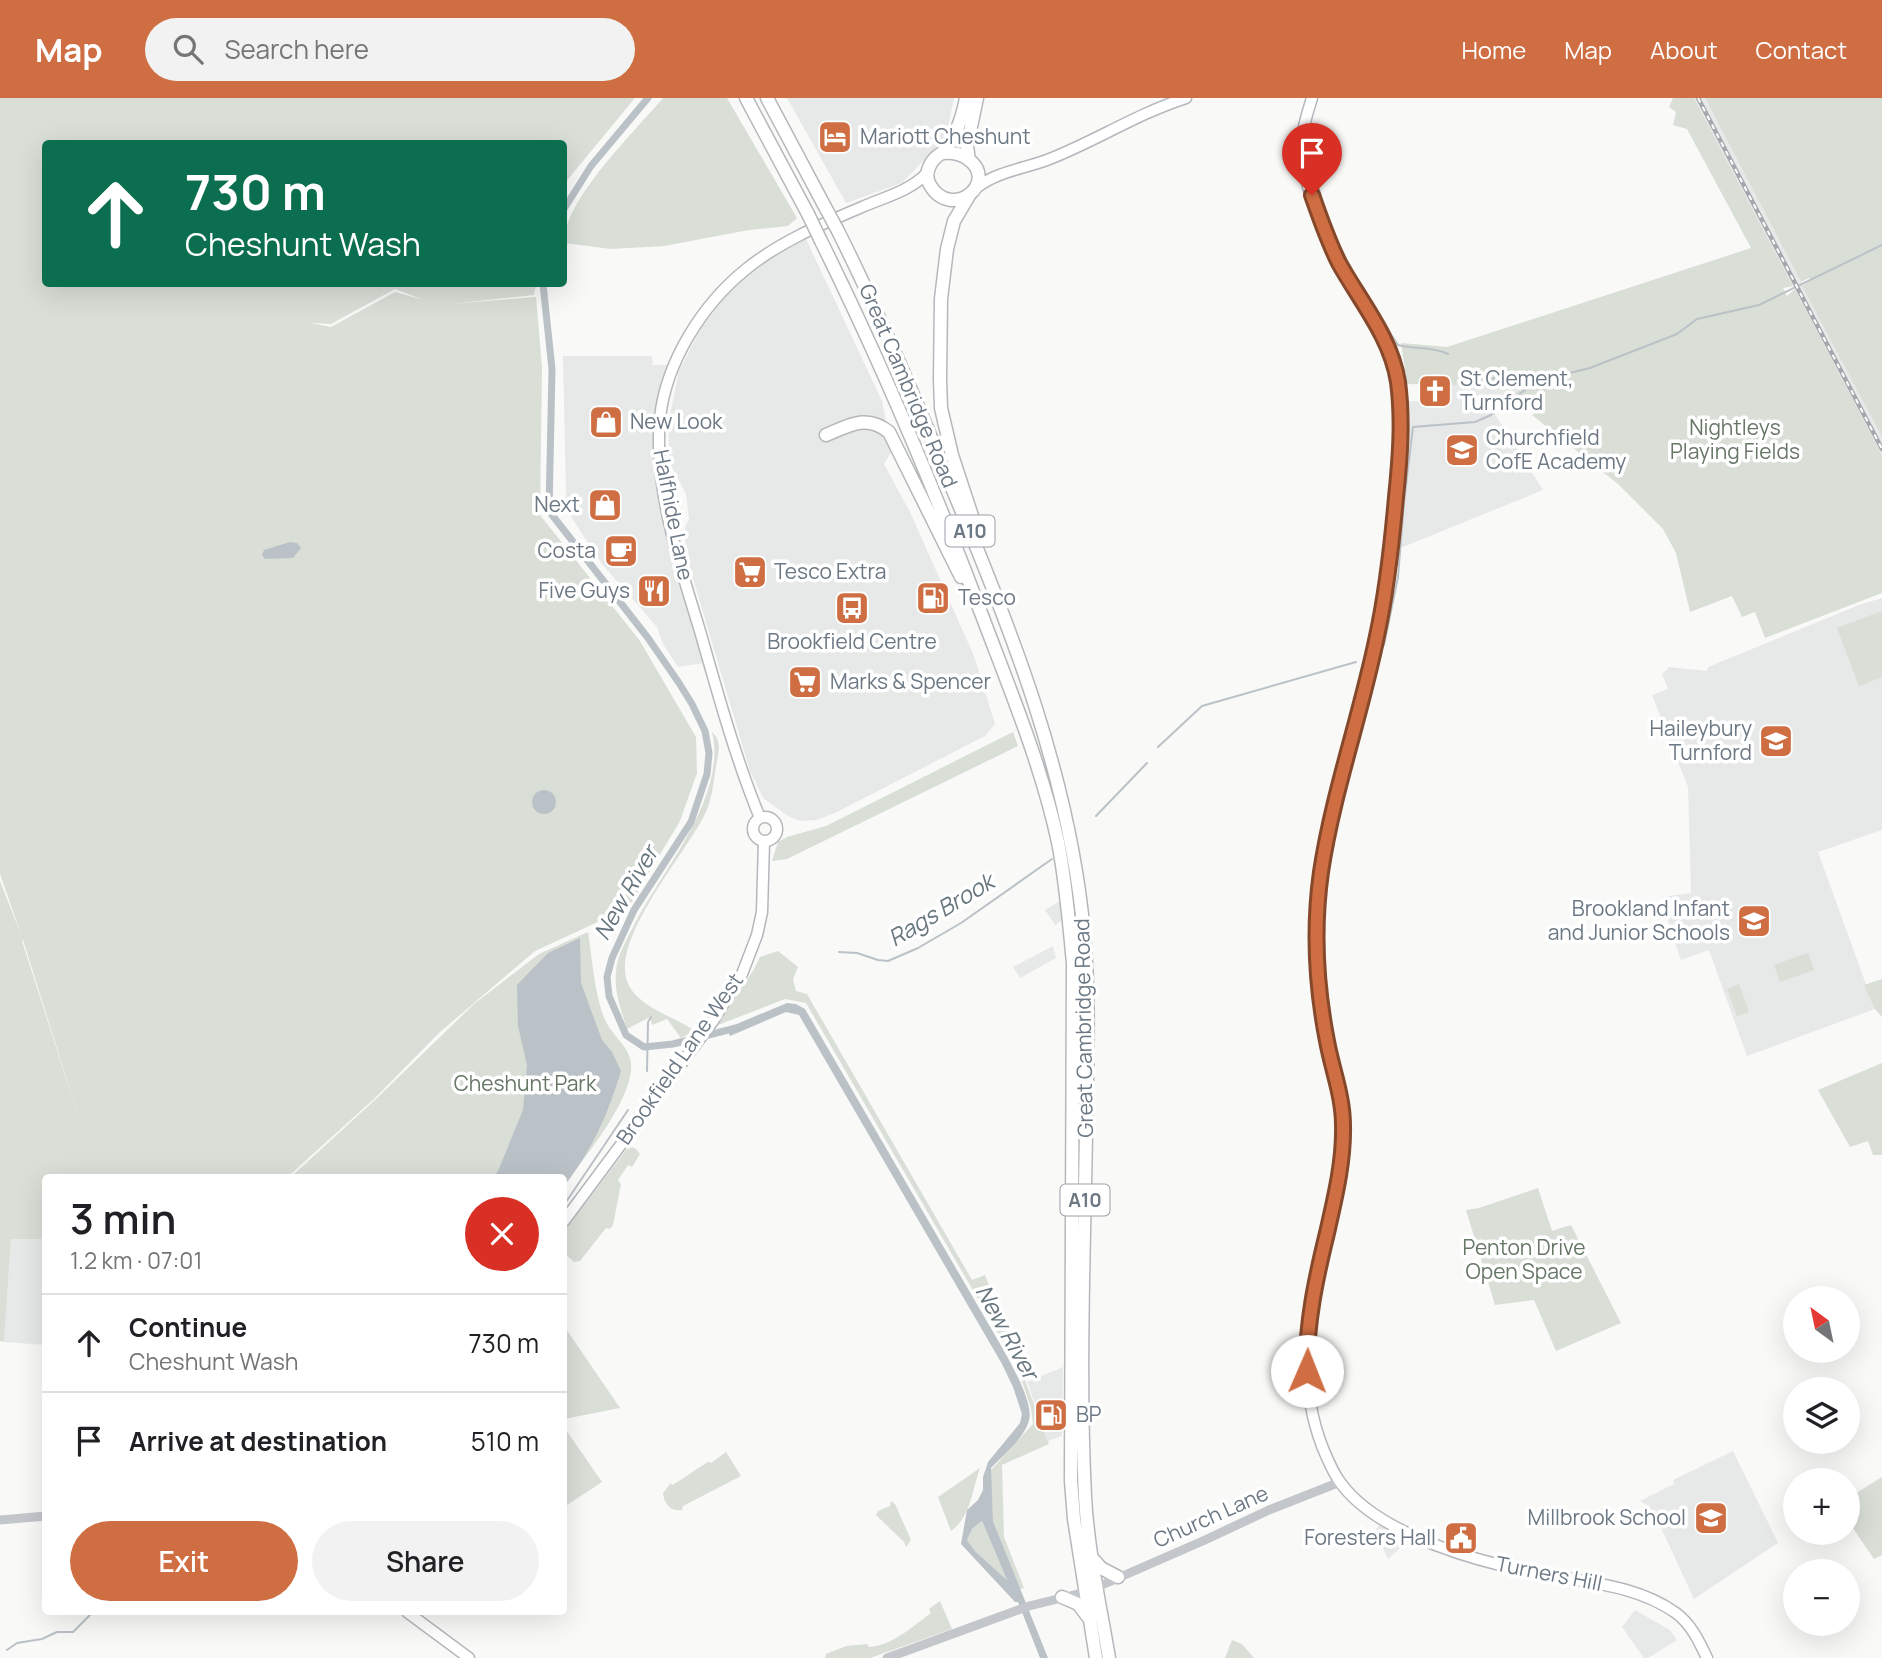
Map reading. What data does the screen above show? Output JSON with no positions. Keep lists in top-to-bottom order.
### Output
{
  "streets": {
    "main road": [
      "Great Cambridge Road",
      "Halfhide Lane",
      "A10",
      "Brookfield Lane West",
      "Turners Hill"
    ],
    "street": ["Church Lane"]
  },
  "crossings": [
    ["Great Cambridge Road", "Church Lane"],
    ["Halfhide Lane", "Brookfield Lane West"],
    ["Church Lane", "Turners Hill"]
  ],
  "water": ["New River", "Rags Brook"],
  "parks": ["Nightleys Playing Fields", "Cheshunt Park", "Penton Drive Open Space"],
  "places": {
    "hotel": ["Mariott Cheshunt"],
    "church": ["St Clement, Turnford"],
    "shop": ["New Look", "Next"],
    "school or university": [
      "Churchfield CofE Academy",
      "Haileybury Turnford",
      "Brookland Infant and Junior Schools",
      "Millbrook School"
    ],
    "cafe": ["Costa"],
    "supermarket": ["Tesco Extra", "Marks & Spencer"],
    "restaurant": ["Five Guys"],
    "fuel station": ["Tesco", "BP"],
    "bus stop": ["Brookfield Centre"],
    "public building": ["Foresters Hall"]
  },
  "north": "top left",
  "page": {
    "header": "Map",
    "search": "Search here",
    "nav": [
      "Home",
      "Map",
      "About",
      "Contact"
    ],
    "turn": ["730 m", "Cheshunt Wash"],
    "heading": ["3 min", "1.2 km · 07:01"],
    "map_buttons": ["+", "−"],
    "list": [
      {
        "name": "Continue",
        "note": "Cheshunt Wash",
        "value": "730 m"
      },
      {
        "name": "Arrive at destination",
        "value": "510 m"
      }
    ],
    "buttons": ["Exit", "Share"]
  }
}
